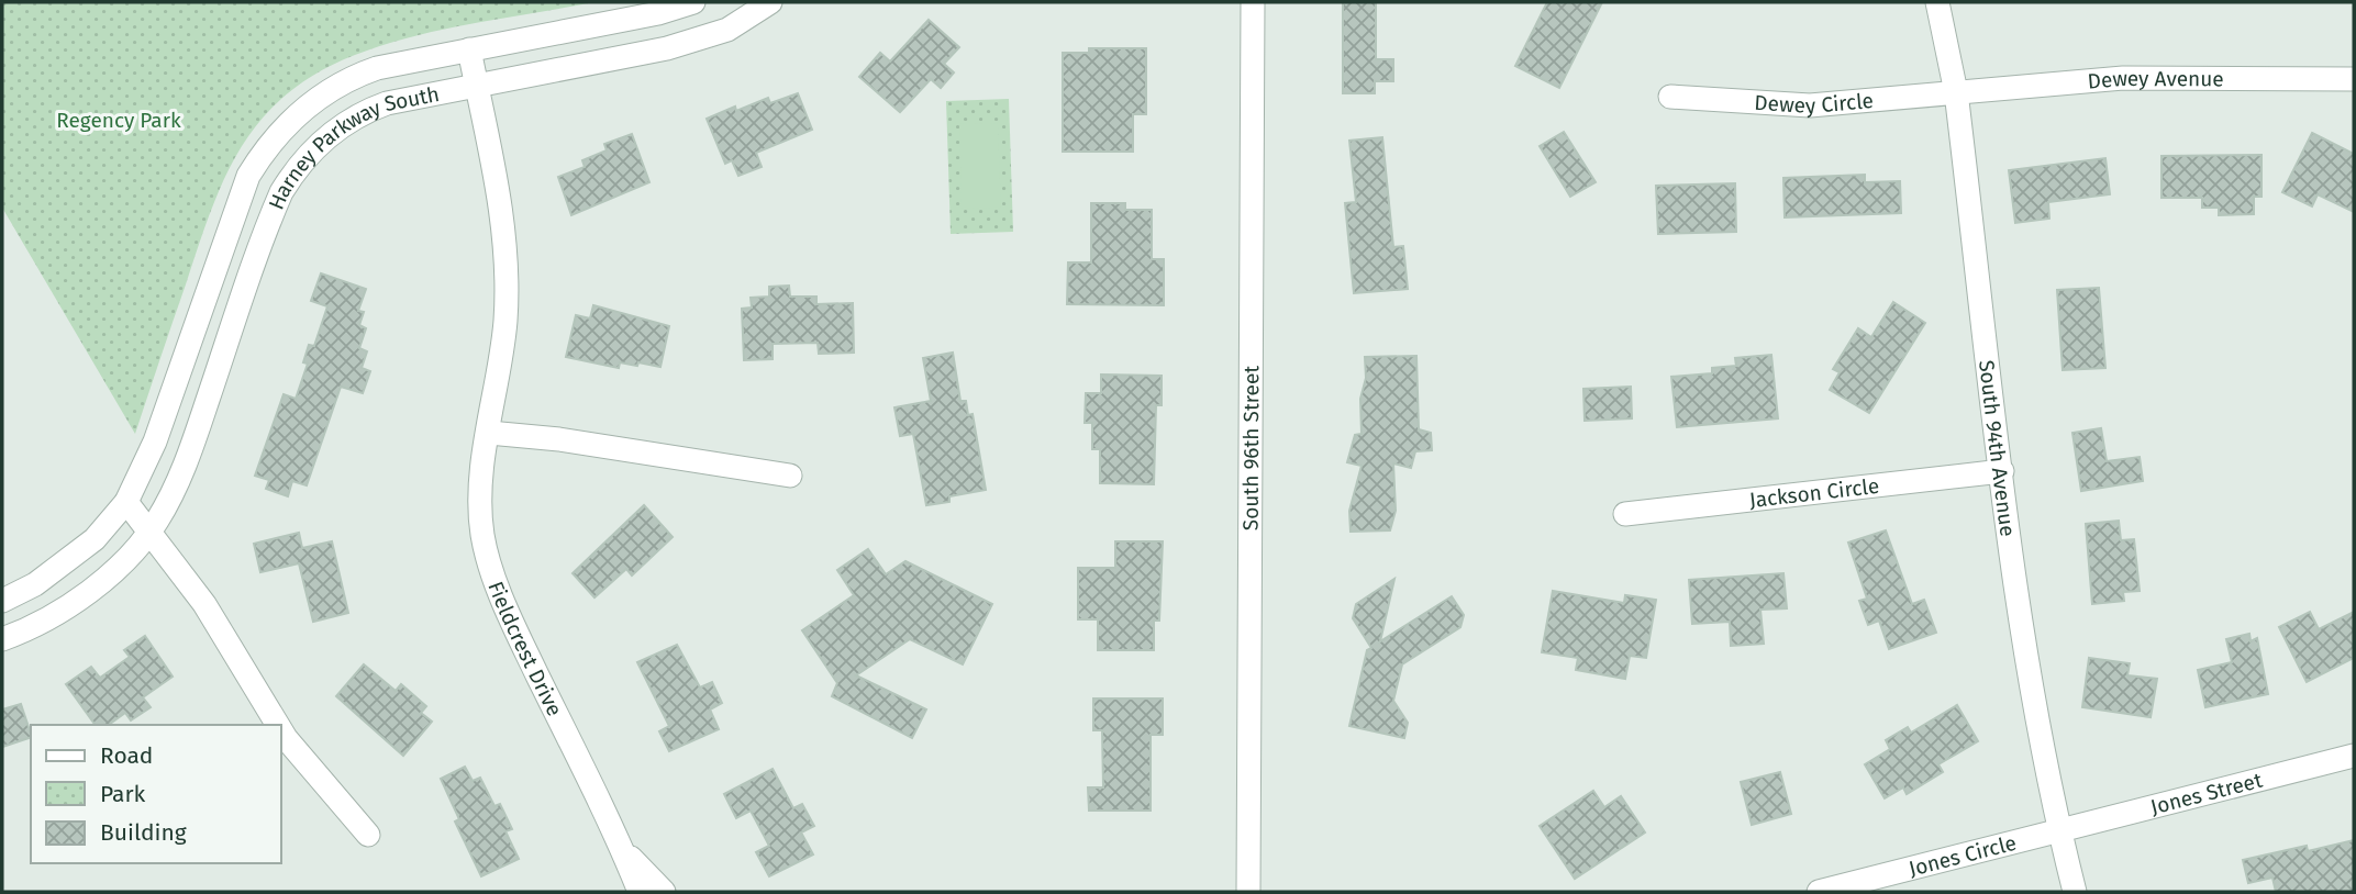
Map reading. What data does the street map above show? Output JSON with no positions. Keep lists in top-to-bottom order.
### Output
{
  "streets": {
    "street": [
      "Dewey Avenue",
      "Dewey Circle",
      "Harney Parkway South",
      "South 96th Street",
      "South 94th Avenue",
      "Jackson Circle",
      "Fieldcrest Drive",
      "Jones Street",
      "Jones Circle"
    ]
  },
  "crossings": [
    ["Dewey Avenue", "Dewey Circle"],
    ["Dewey Avenue", "South 94th Avenue"],
    ["Dewey Circle", "South 94th Avenue"],
    ["Harney Parkway South", "Fieldcrest Drive"],
    ["South 94th Avenue", "Jackson Circle"],
    ["South 94th Avenue", "Jones Street"],
    ["South 94th Avenue", "Jones Circle"],
    ["Jones Street", "Jones Circle"]
  ],
  "parks": ["Regency Park"],
  "legend": ["Road", "Park", "Building"]
}
